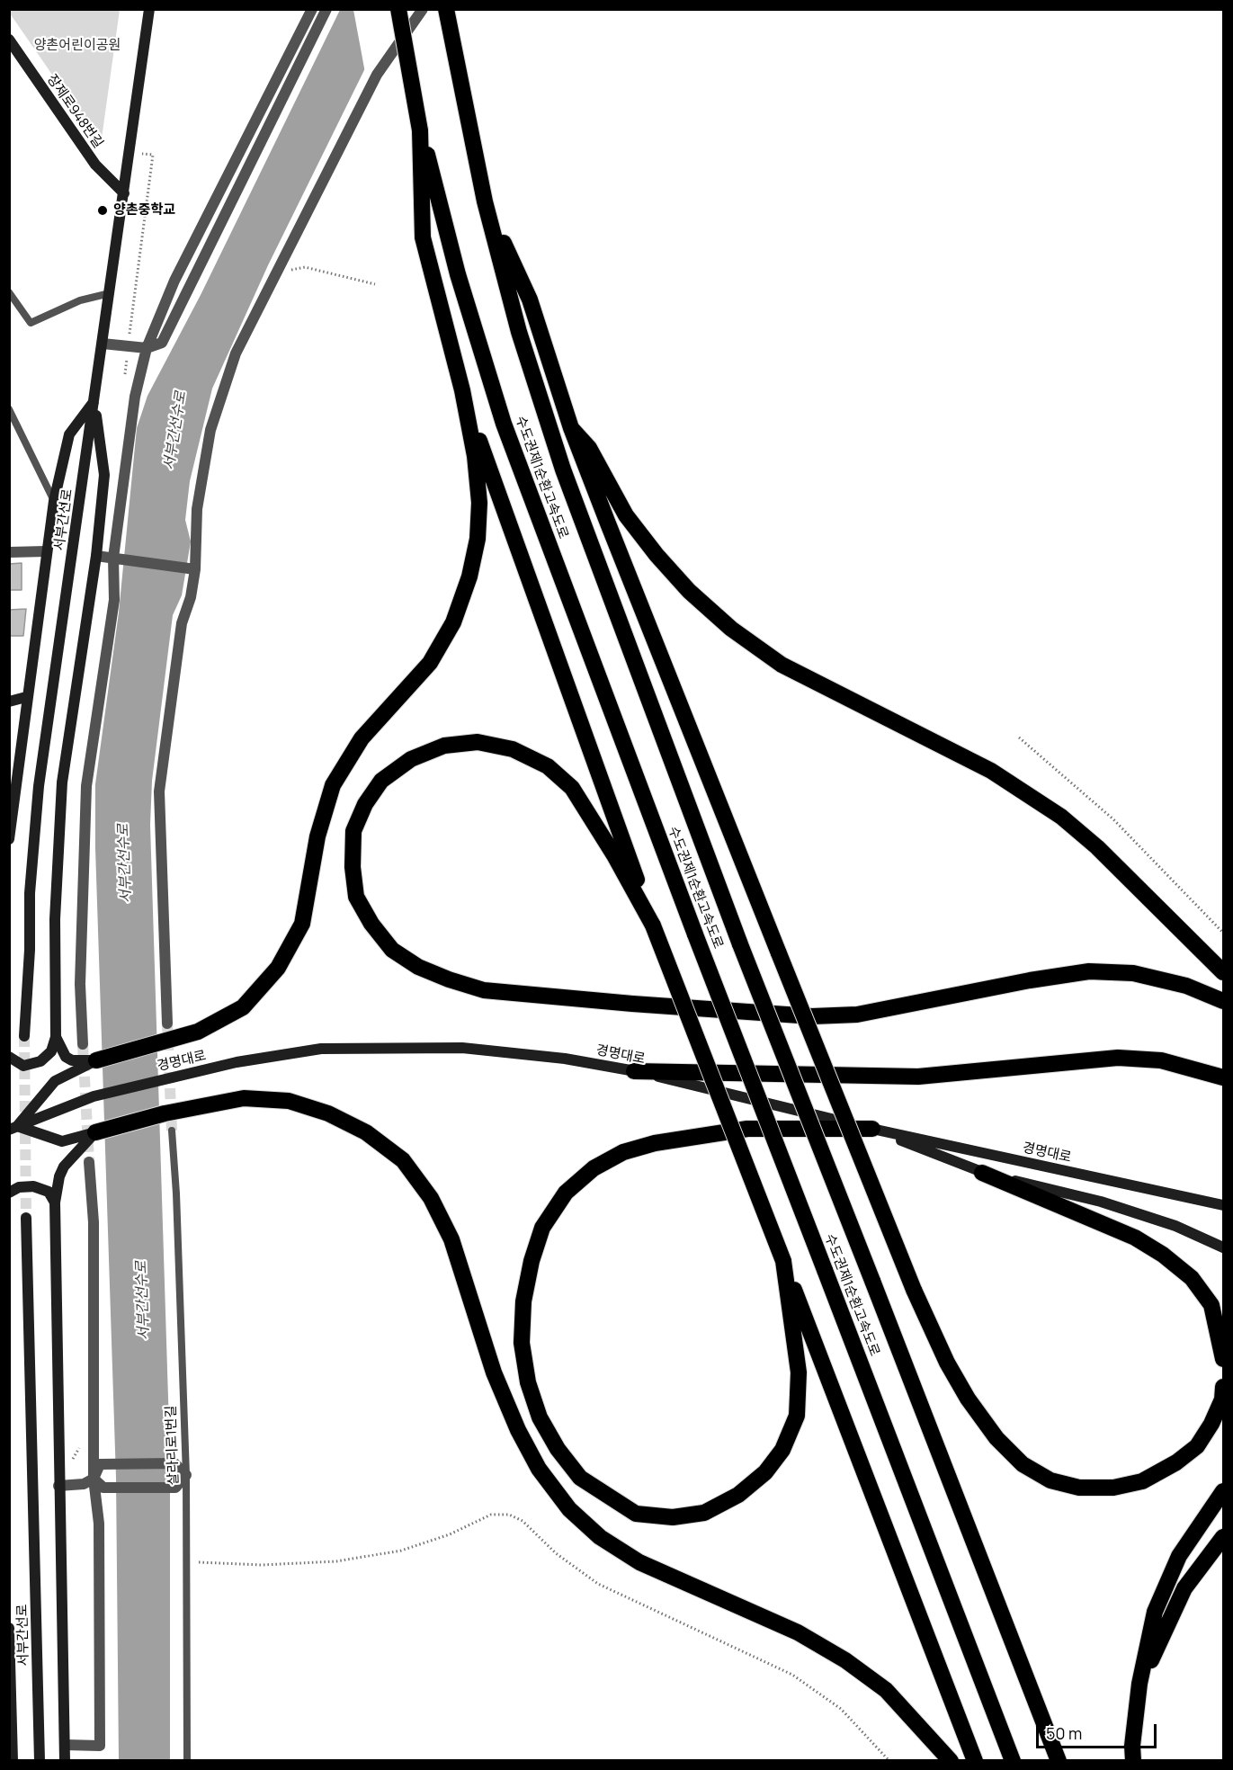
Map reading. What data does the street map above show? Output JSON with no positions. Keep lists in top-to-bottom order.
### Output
{
  "streets": {
    "highway": ["수도권제1순환고속도로"],
    "street": ["장제로948번길", "서부간선로", "경명대로"],
    "lane": ["살라리로1번길"]
  },
  "crossings": [
    ["장제로948번길", "서부간선로"]
  ],
  "water": ["서부간선수로"],
  "parks": ["양촌어린이공원"],
  "places": ["양촌중학교"],
  "scale_bar": "50 m"
}
